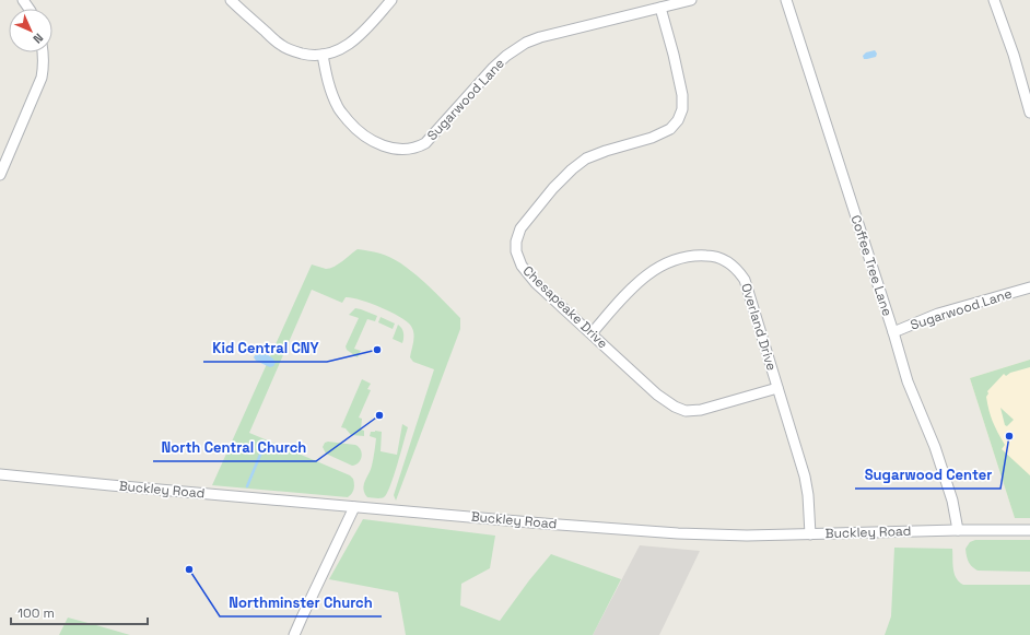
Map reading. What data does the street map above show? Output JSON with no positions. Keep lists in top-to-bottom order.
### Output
{
  "streets": {
    "street": [
      "Sugarwood Lane",
      "Coffee Tree Lane",
      "Chesapeake Drive",
      "Overland Drive",
      "Buckley Road"
    ]
  },
  "crossings": [
    ["Sugarwood Lane", "Coffee Tree Lane"],
    ["Sugarwood Lane", "Chesapeake Drive"],
    ["Coffee Tree Lane", "Buckley Road"],
    ["Chesapeake Drive", "Overland Drive"],
    ["Overland Drive", "Buckley Road"]
  ],
  "places": [
    "Kid Central CNY",
    "North Central Church",
    "Sugarwood Center",
    "Northminster Church"
  ],
  "scale_bar": "100 m",
  "north": "bottom right"
}
